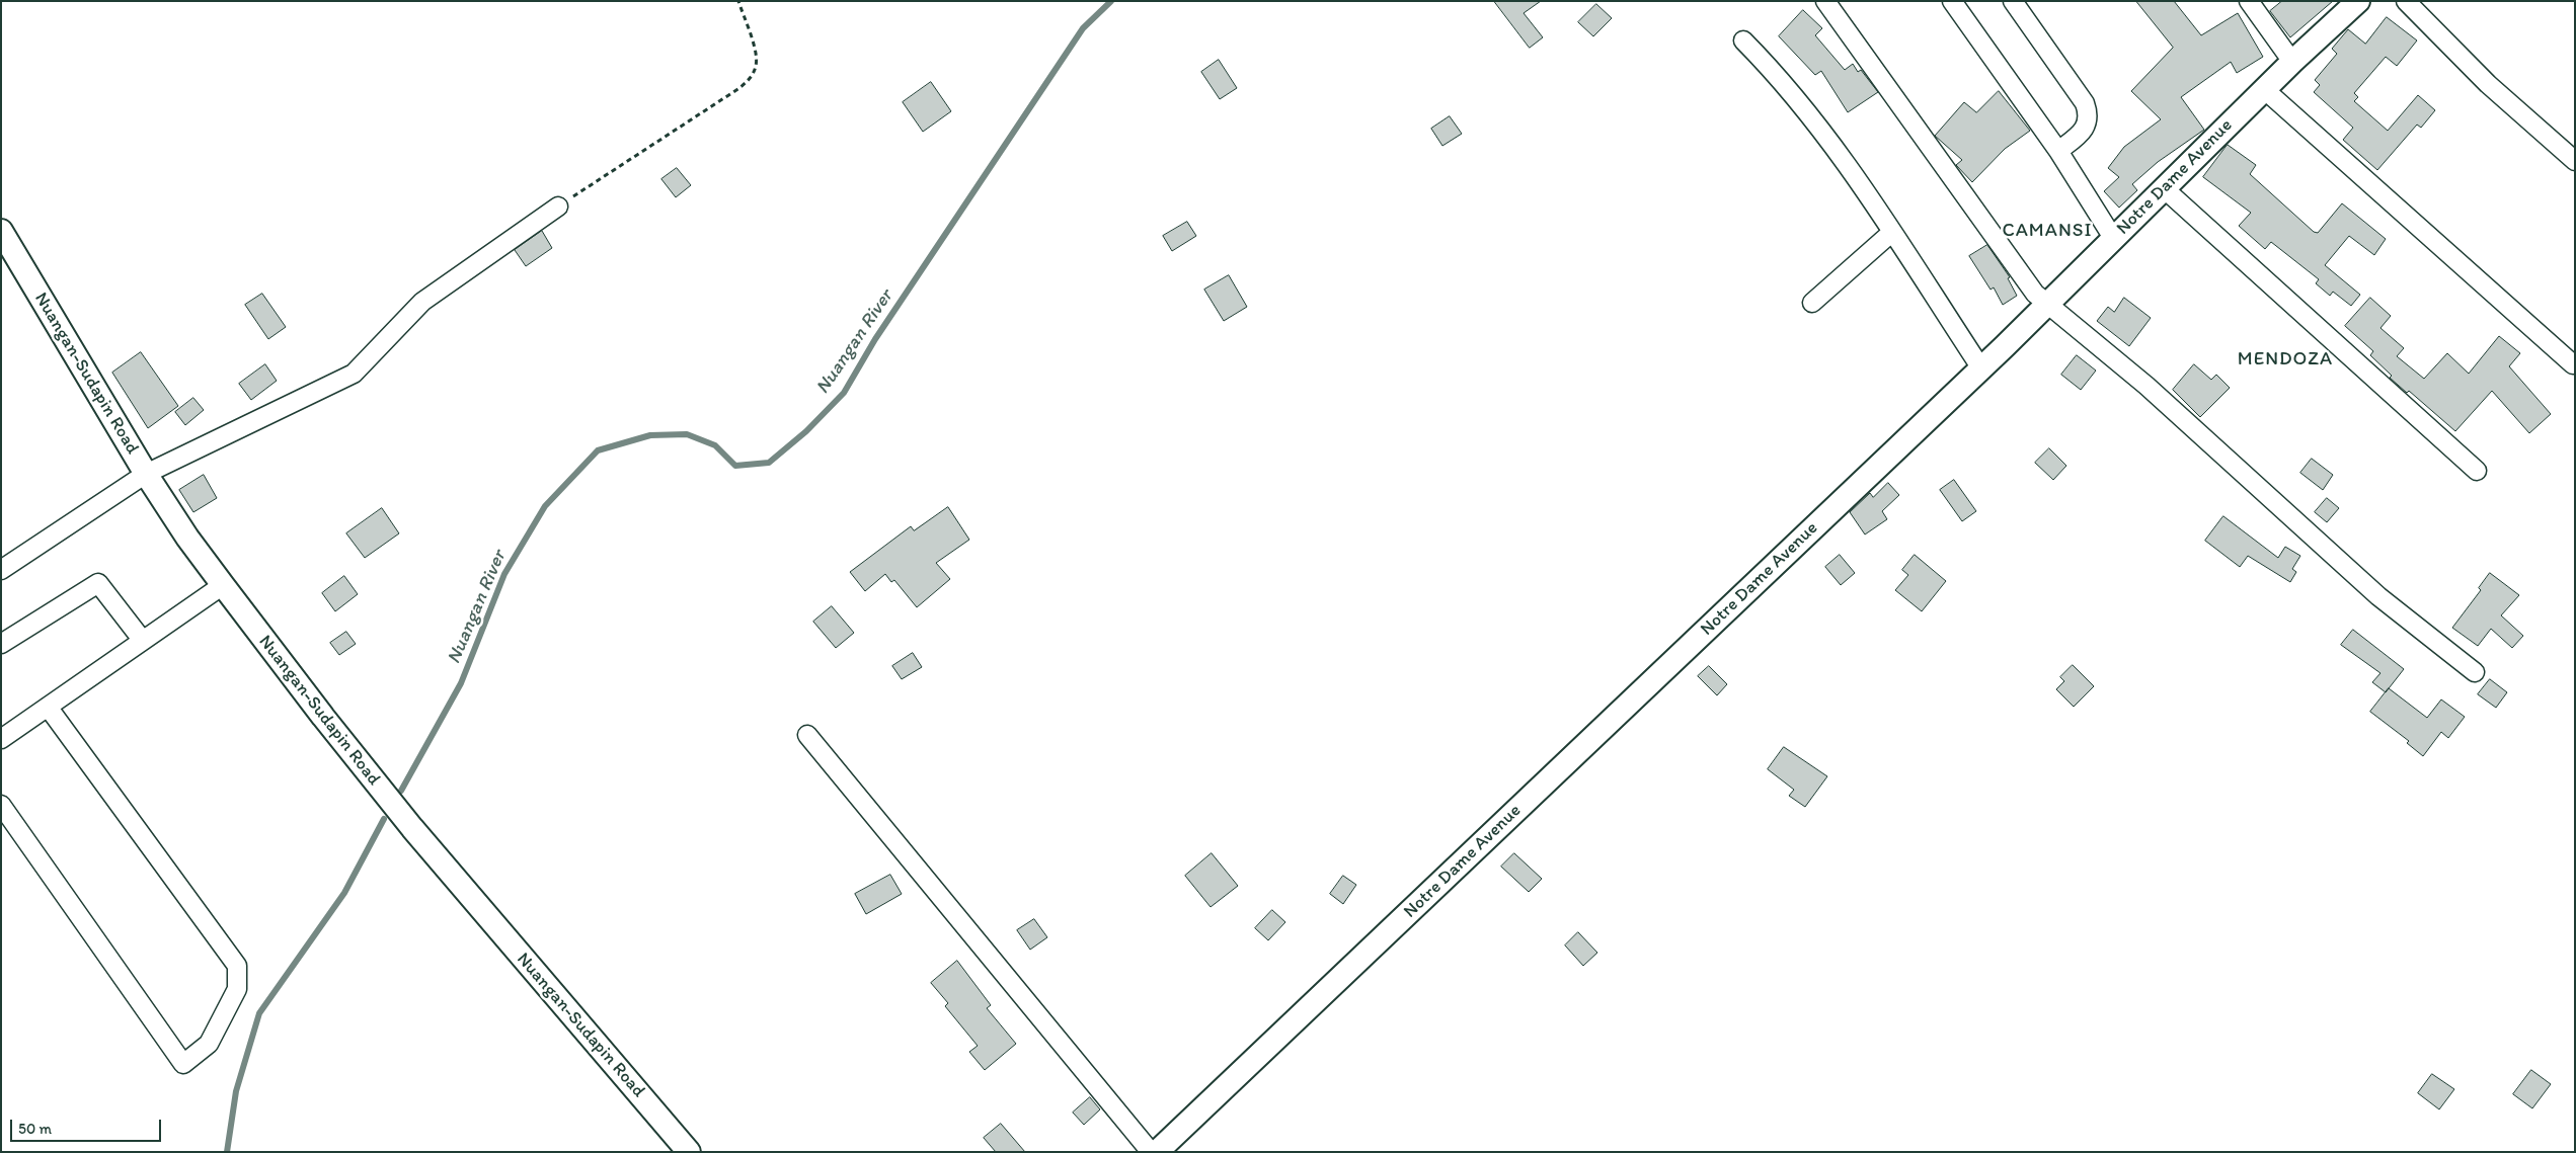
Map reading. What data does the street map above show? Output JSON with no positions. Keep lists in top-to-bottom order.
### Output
{
  "streets": {
    "street": ["Notre Dame Avenue", "Nuangan-Sudapin Road"]
  },
  "districts": ["CAMANSI", "MENDOZA"],
  "water": ["Nuangan River"],
  "scale_bar": "50 m"
}
